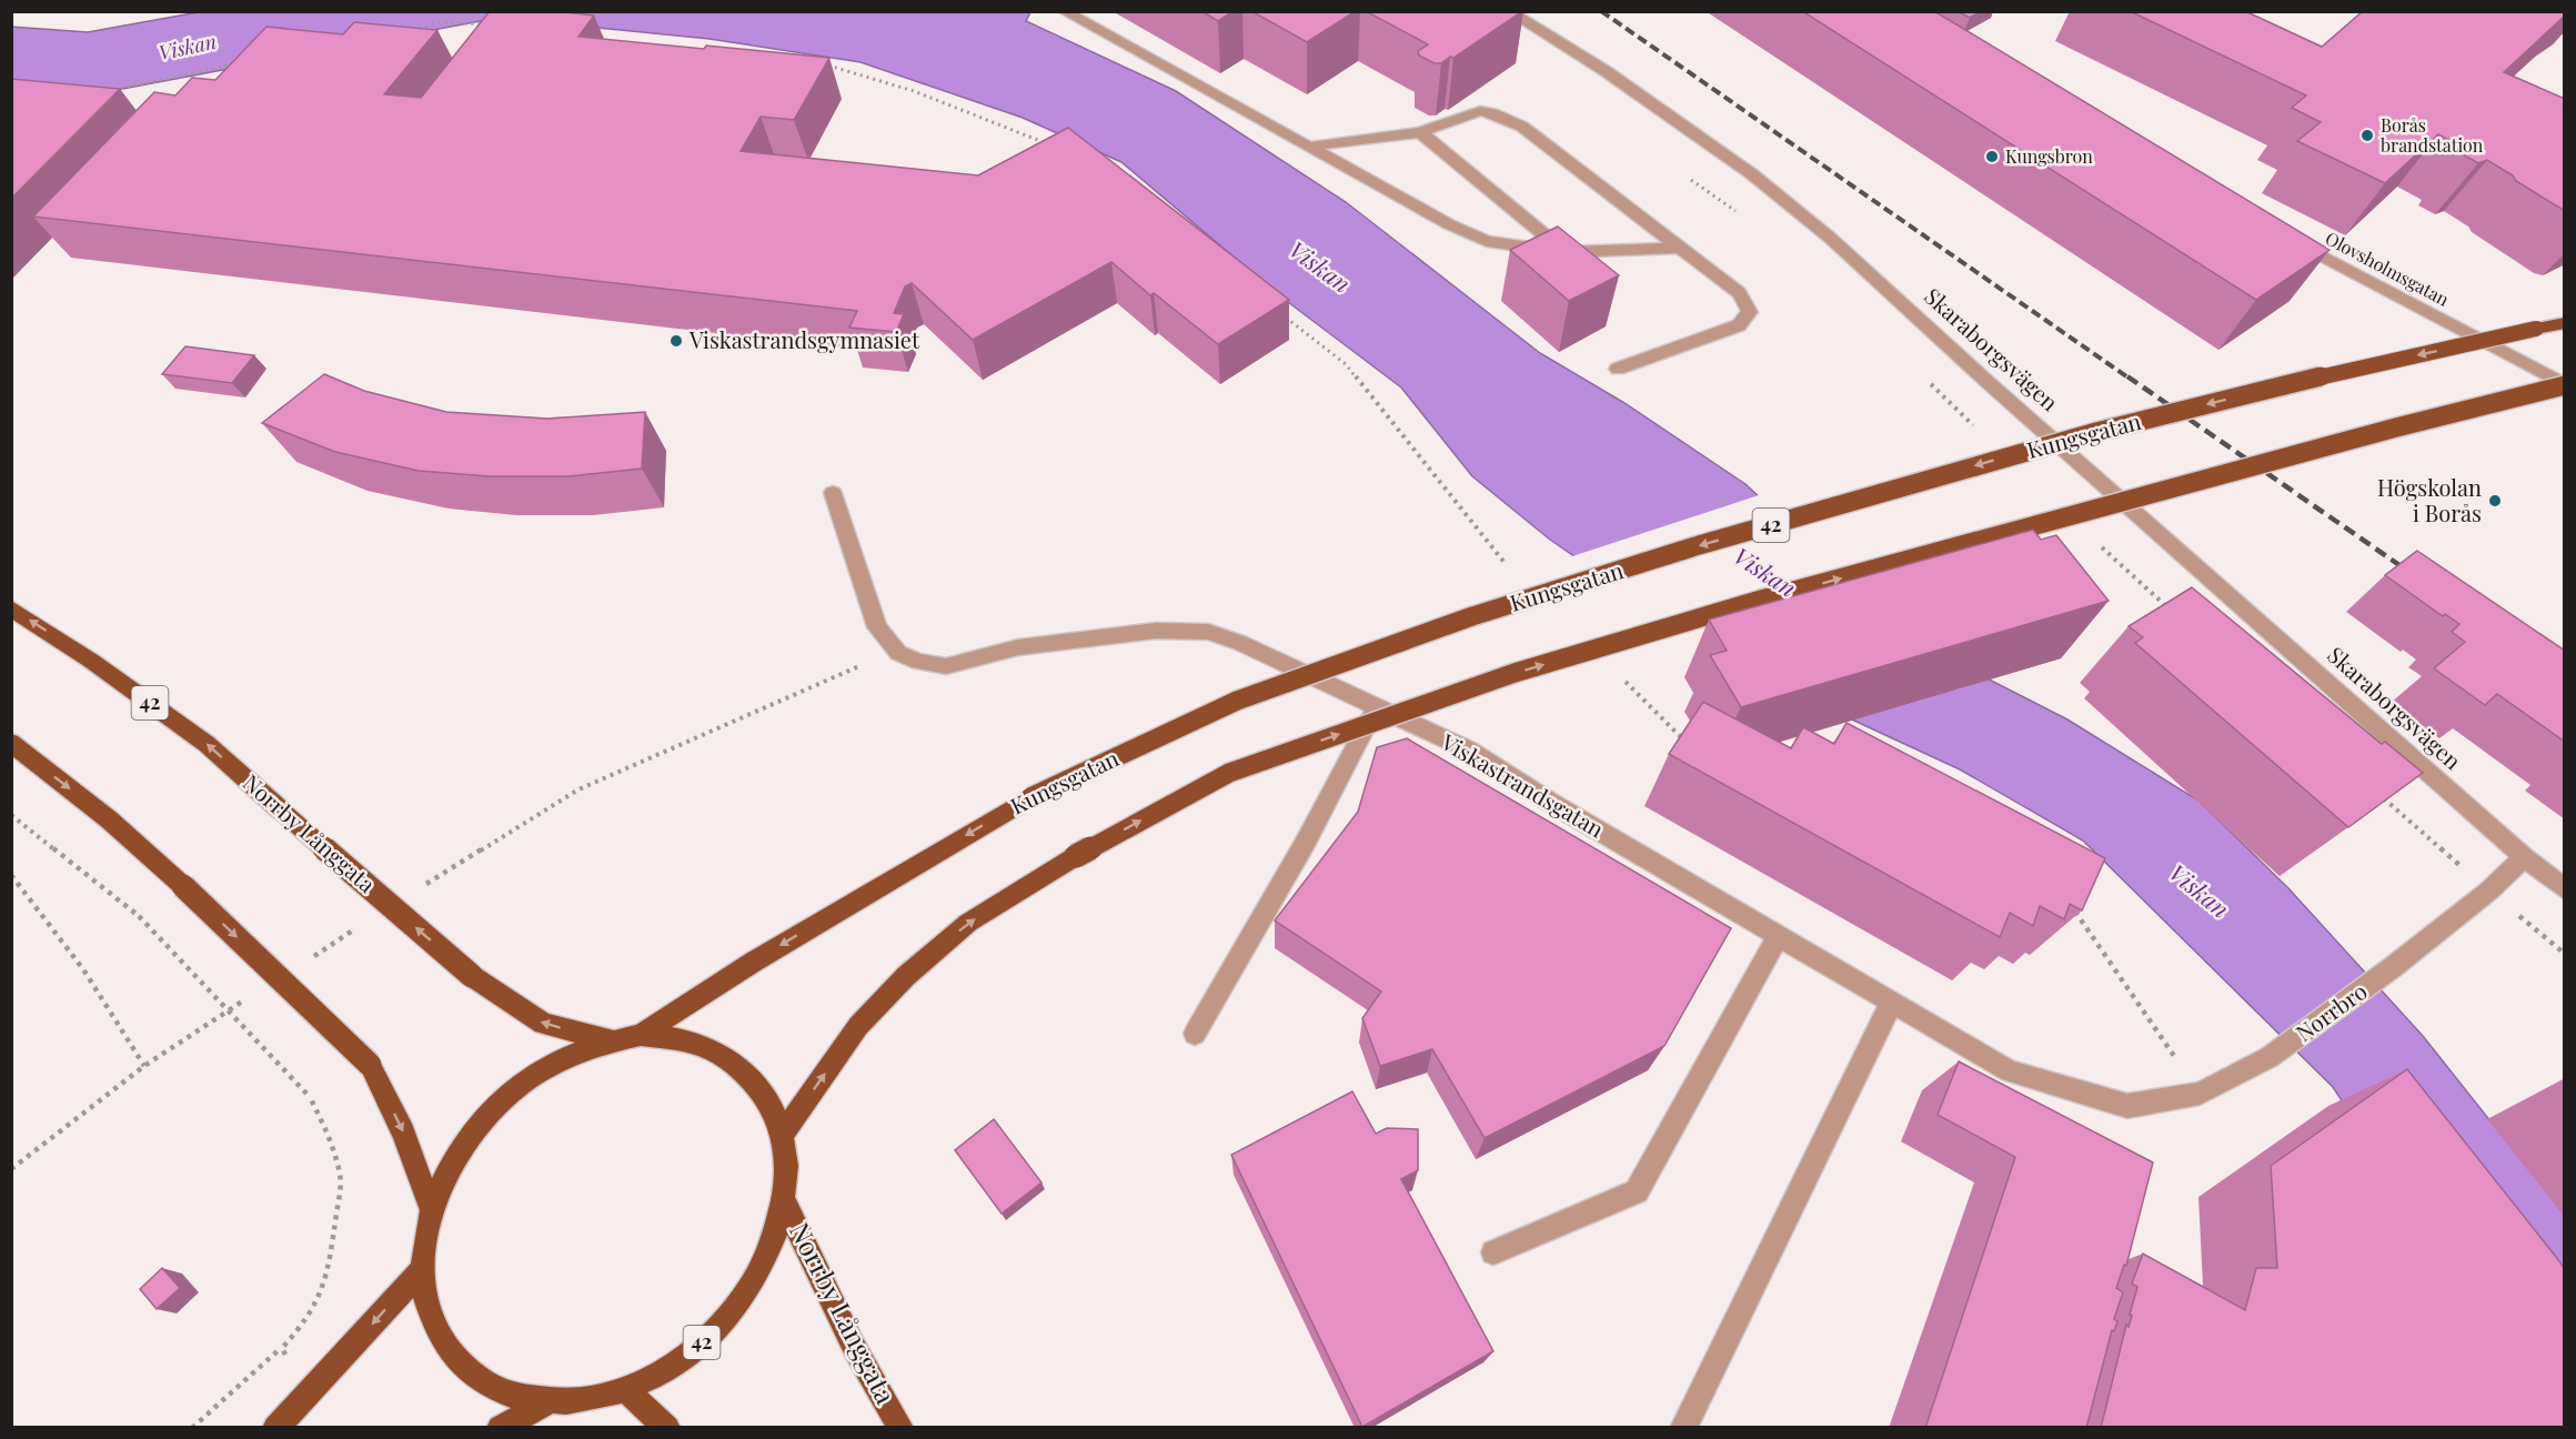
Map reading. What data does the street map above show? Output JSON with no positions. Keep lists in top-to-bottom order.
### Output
{
  "streets": {
    "main road": ["Kungsgatan", "42", "Norrby Långgata"],
    "street": [
      "Olovsholmsgatan",
      "Skaraborgsvägen",
      "Viskastrandsgatan",
      "Norrbro"
    ]
  },
  "crossings": [
    ["Skaraborgsvägen", "Norrbro"],
    ["Kungsgatan", "42"],
    ["42", "Norrby Långgata"],
    ["Viskastrandsgatan", "Norrbro"]
  ],
  "water": ["Viskan"],
  "places": [
    "Borås brandstation",
    "Kungsbron",
    "Viskastrandsgymnasiet",
    "Högskolan i Borås"
  ]
}
